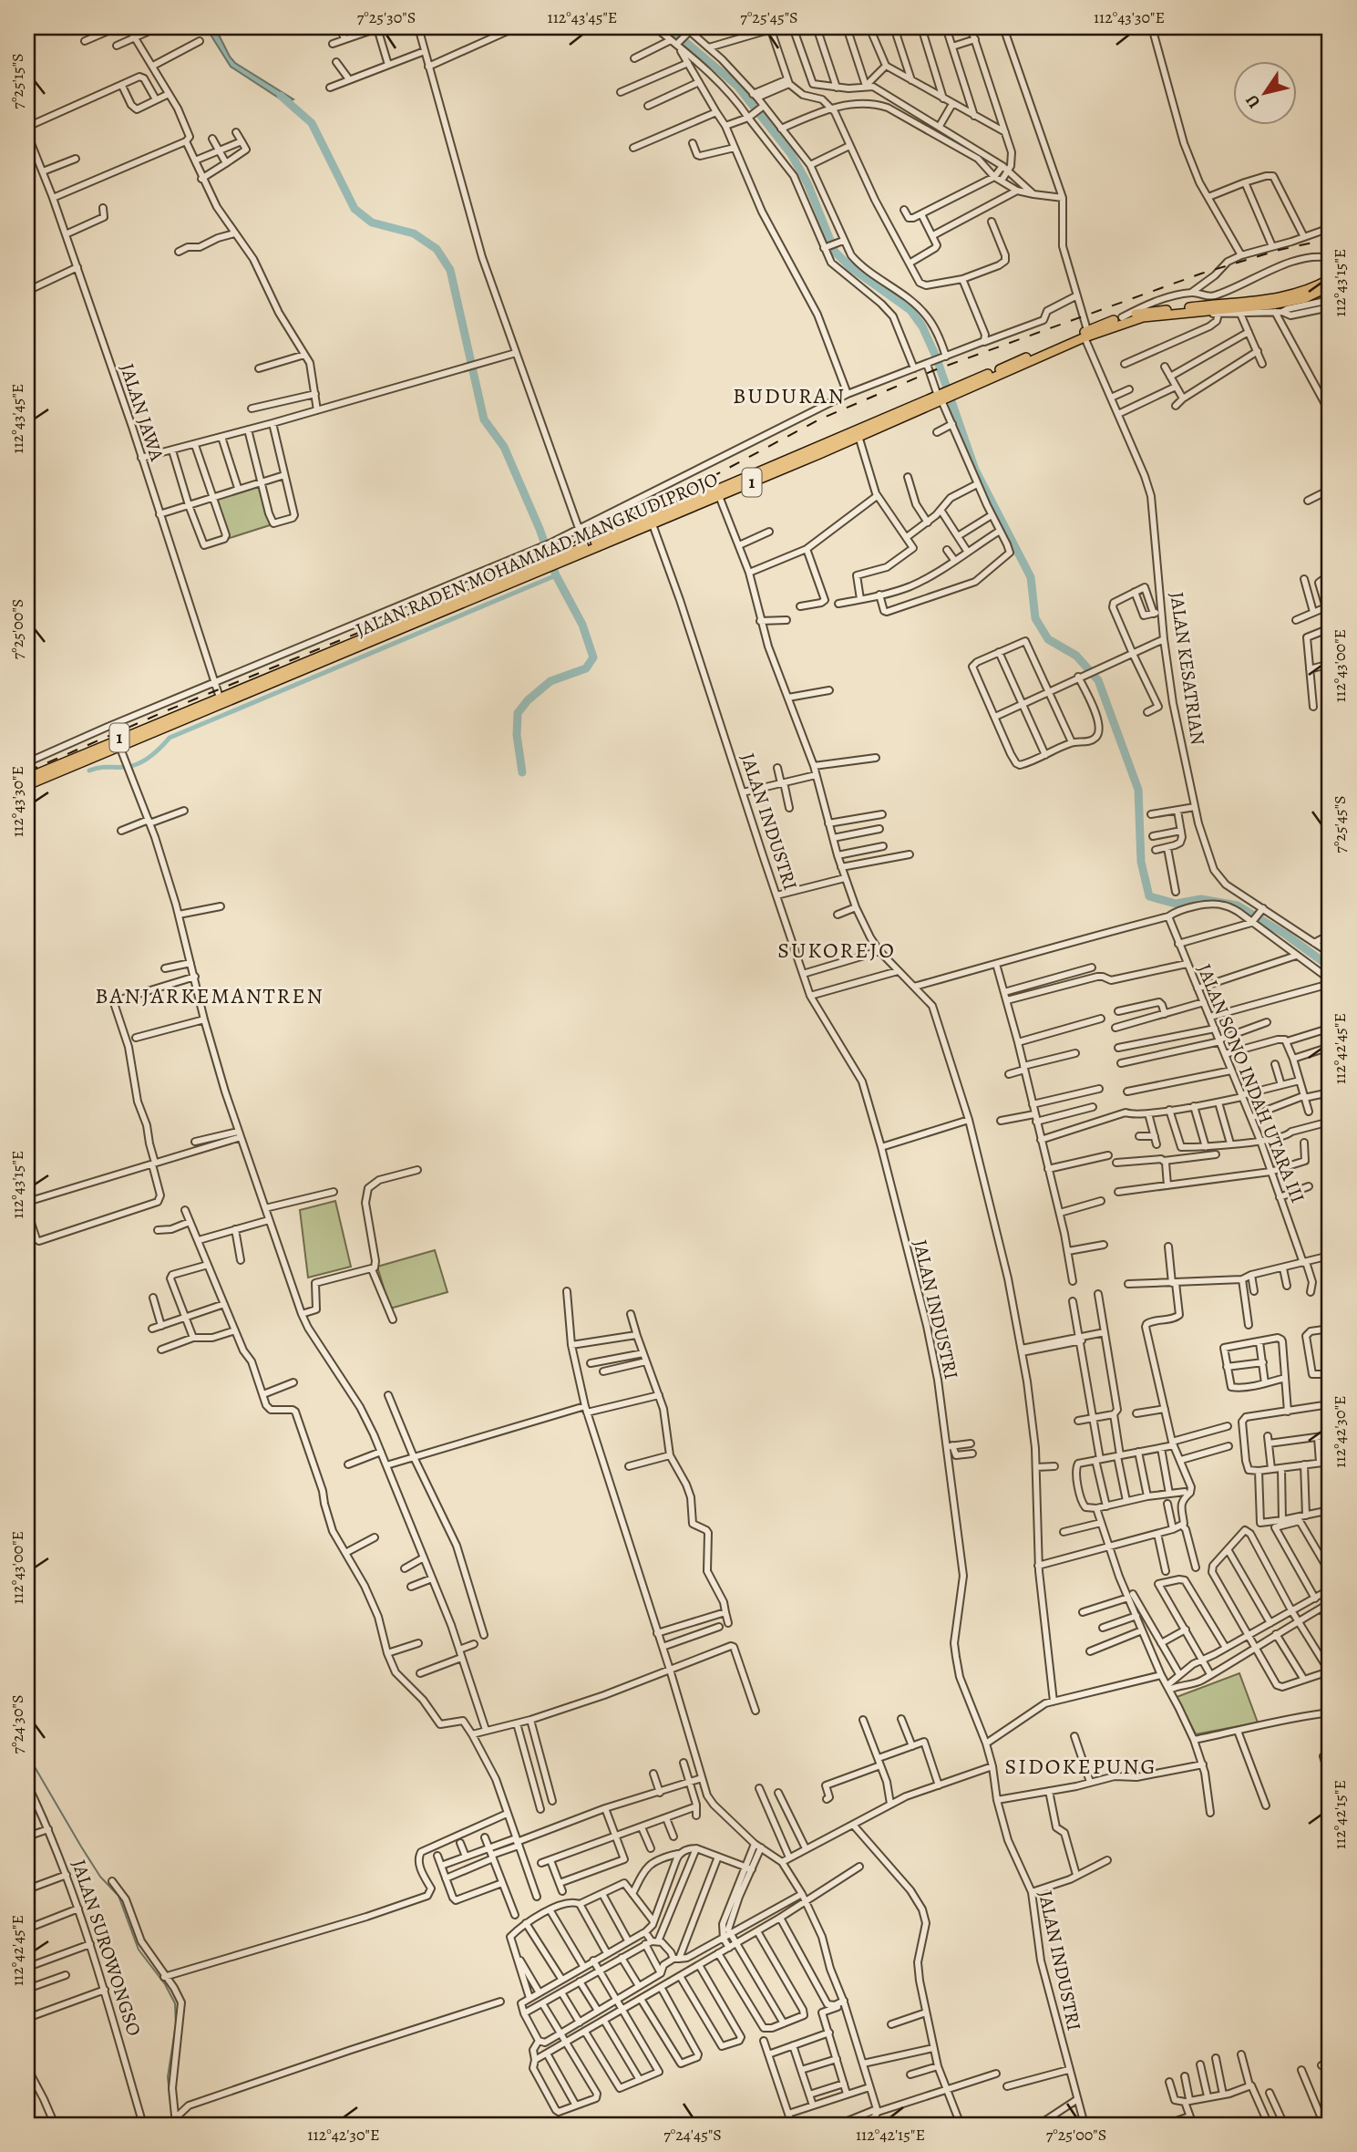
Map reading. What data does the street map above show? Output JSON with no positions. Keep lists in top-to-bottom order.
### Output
{
  "streets": {
    "highway": ["1", "JALAN RADEN MOHAMMAD MANGKUDIPROJO"],
    "street": [
      "JALAN JAWA",
      "JALAN KESATRIAN",
      "JALAN INDUSTRI",
      "JALAN SONO INDAH UTARA III",
      "JALAN SUROWONGSO"
    ]
  },
  "crossings": [
    ["JALAN JAWA", "JALAN RADEN MOHAMMAD MANGKUDIPROJO"],
    ["1", "JALAN RADEN MOHAMMAD MANGKUDIPROJO"],
    ["JALAN RADEN MOHAMMAD MANGKUDIPROJO", "JALAN KESATRIAN"],
    ["JALAN RADEN MOHAMMAD MANGKUDIPROJO", "JALAN INDUSTRI"]
  ],
  "districts": [
    "BUDURAN",
    "SUKOREJO",
    "BANJARKEMANTREN",
    "SIDOKEPUNG"
  ],
  "north": "bottom left",
  "coordinates": [
    "7°25'30\"S",
    "112°43'45\"E",
    "7°25'45\"S",
    "112°43'30\"E",
    "7°25'15\"S",
    "112°43'15\"E",
    "7°25'00\"S",
    "112°43'00\"E",
    "112°42'45\"E",
    "112°42'30\"E",
    "7°24'30\"S",
    "112°42'15\"E",
    "7°24'45\"S"
  ]
}
